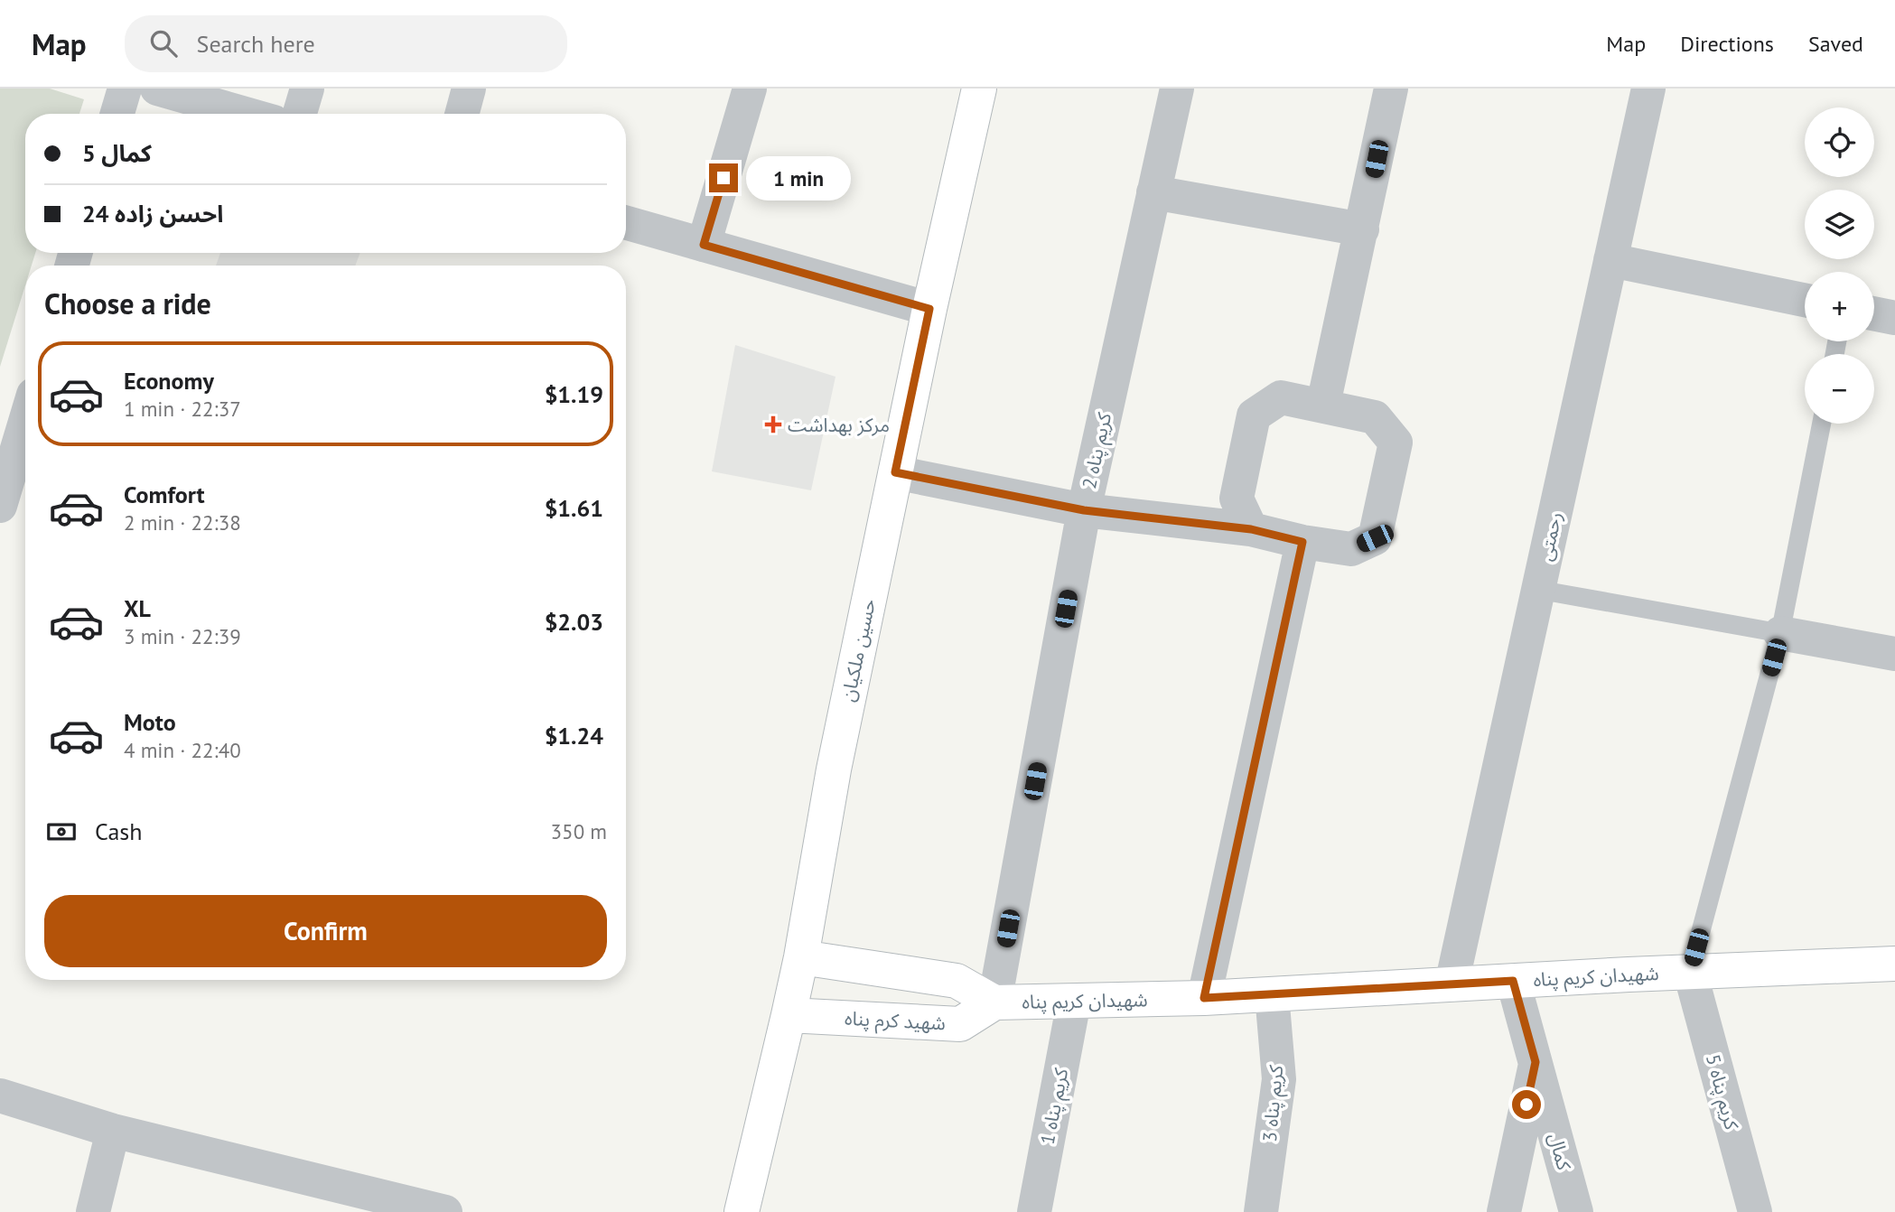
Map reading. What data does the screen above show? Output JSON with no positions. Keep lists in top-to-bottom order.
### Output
{
  "streets": {
    "main road": ["حسین ملکیان", "شهیدان کریم پناه", "شهید کرم پناه"],
    "street": [
      "کریم پناه 2",
      "رحمتی",
      "کریم پناه 5",
      "کریم پناه 3",
      "کریم پناه 1",
      "کمال"
    ]
  },
  "crossings": [
    ["کریم پناه 2", "شهیدان کریم پناه"],
    ["کریم پناه 2", "شهید کرم پناه"],
    ["رحمتی", "شهیدان کریم پناه"],
    ["حسین ملکیان", "شهید کرم پناه"],
    ["شهیدان کریم پناه", "شهید کرم پناه"],
    ["شهیدان کریم پناه", "کریم پناه 5"],
    ["شهیدان کریم پناه", "کریم پناه 3"],
    ["شهیدان کریم پناه", "کریم پناه 1"],
    ["شهیدان کریم پناه", "کمال"]
  ],
  "places": {
    "health": ["مرکز بهداشت"]
  },
  "page": {
    "header": "Map",
    "search": "Search here",
    "nav": ["Map", "Directions", "Saved"],
    "map_buttons": ["+", "−"],
    "banner": ["کمال 5", "احسن زاده 24"],
    "bubble": "1 min",
    "heading": "Choose a ride",
    "list": [
      {
        "name": "Economy",
        "note": "1 min · 22:37",
        "value": "$1.19"
      },
      {
        "name": "Comfort",
        "note": "2 min · 22:38",
        "value": "$1.61"
      },
      {
        "name": "XL",
        "note": "3 min · 22:39",
        "value": "$2.03"
      },
      {
        "name": "Moto",
        "note": "4 min · 22:40",
        "value": "$1.24"
      }
    ],
    "pay": ["Cash", "350 m"],
    "buttons": "Confirm"
  }
}
